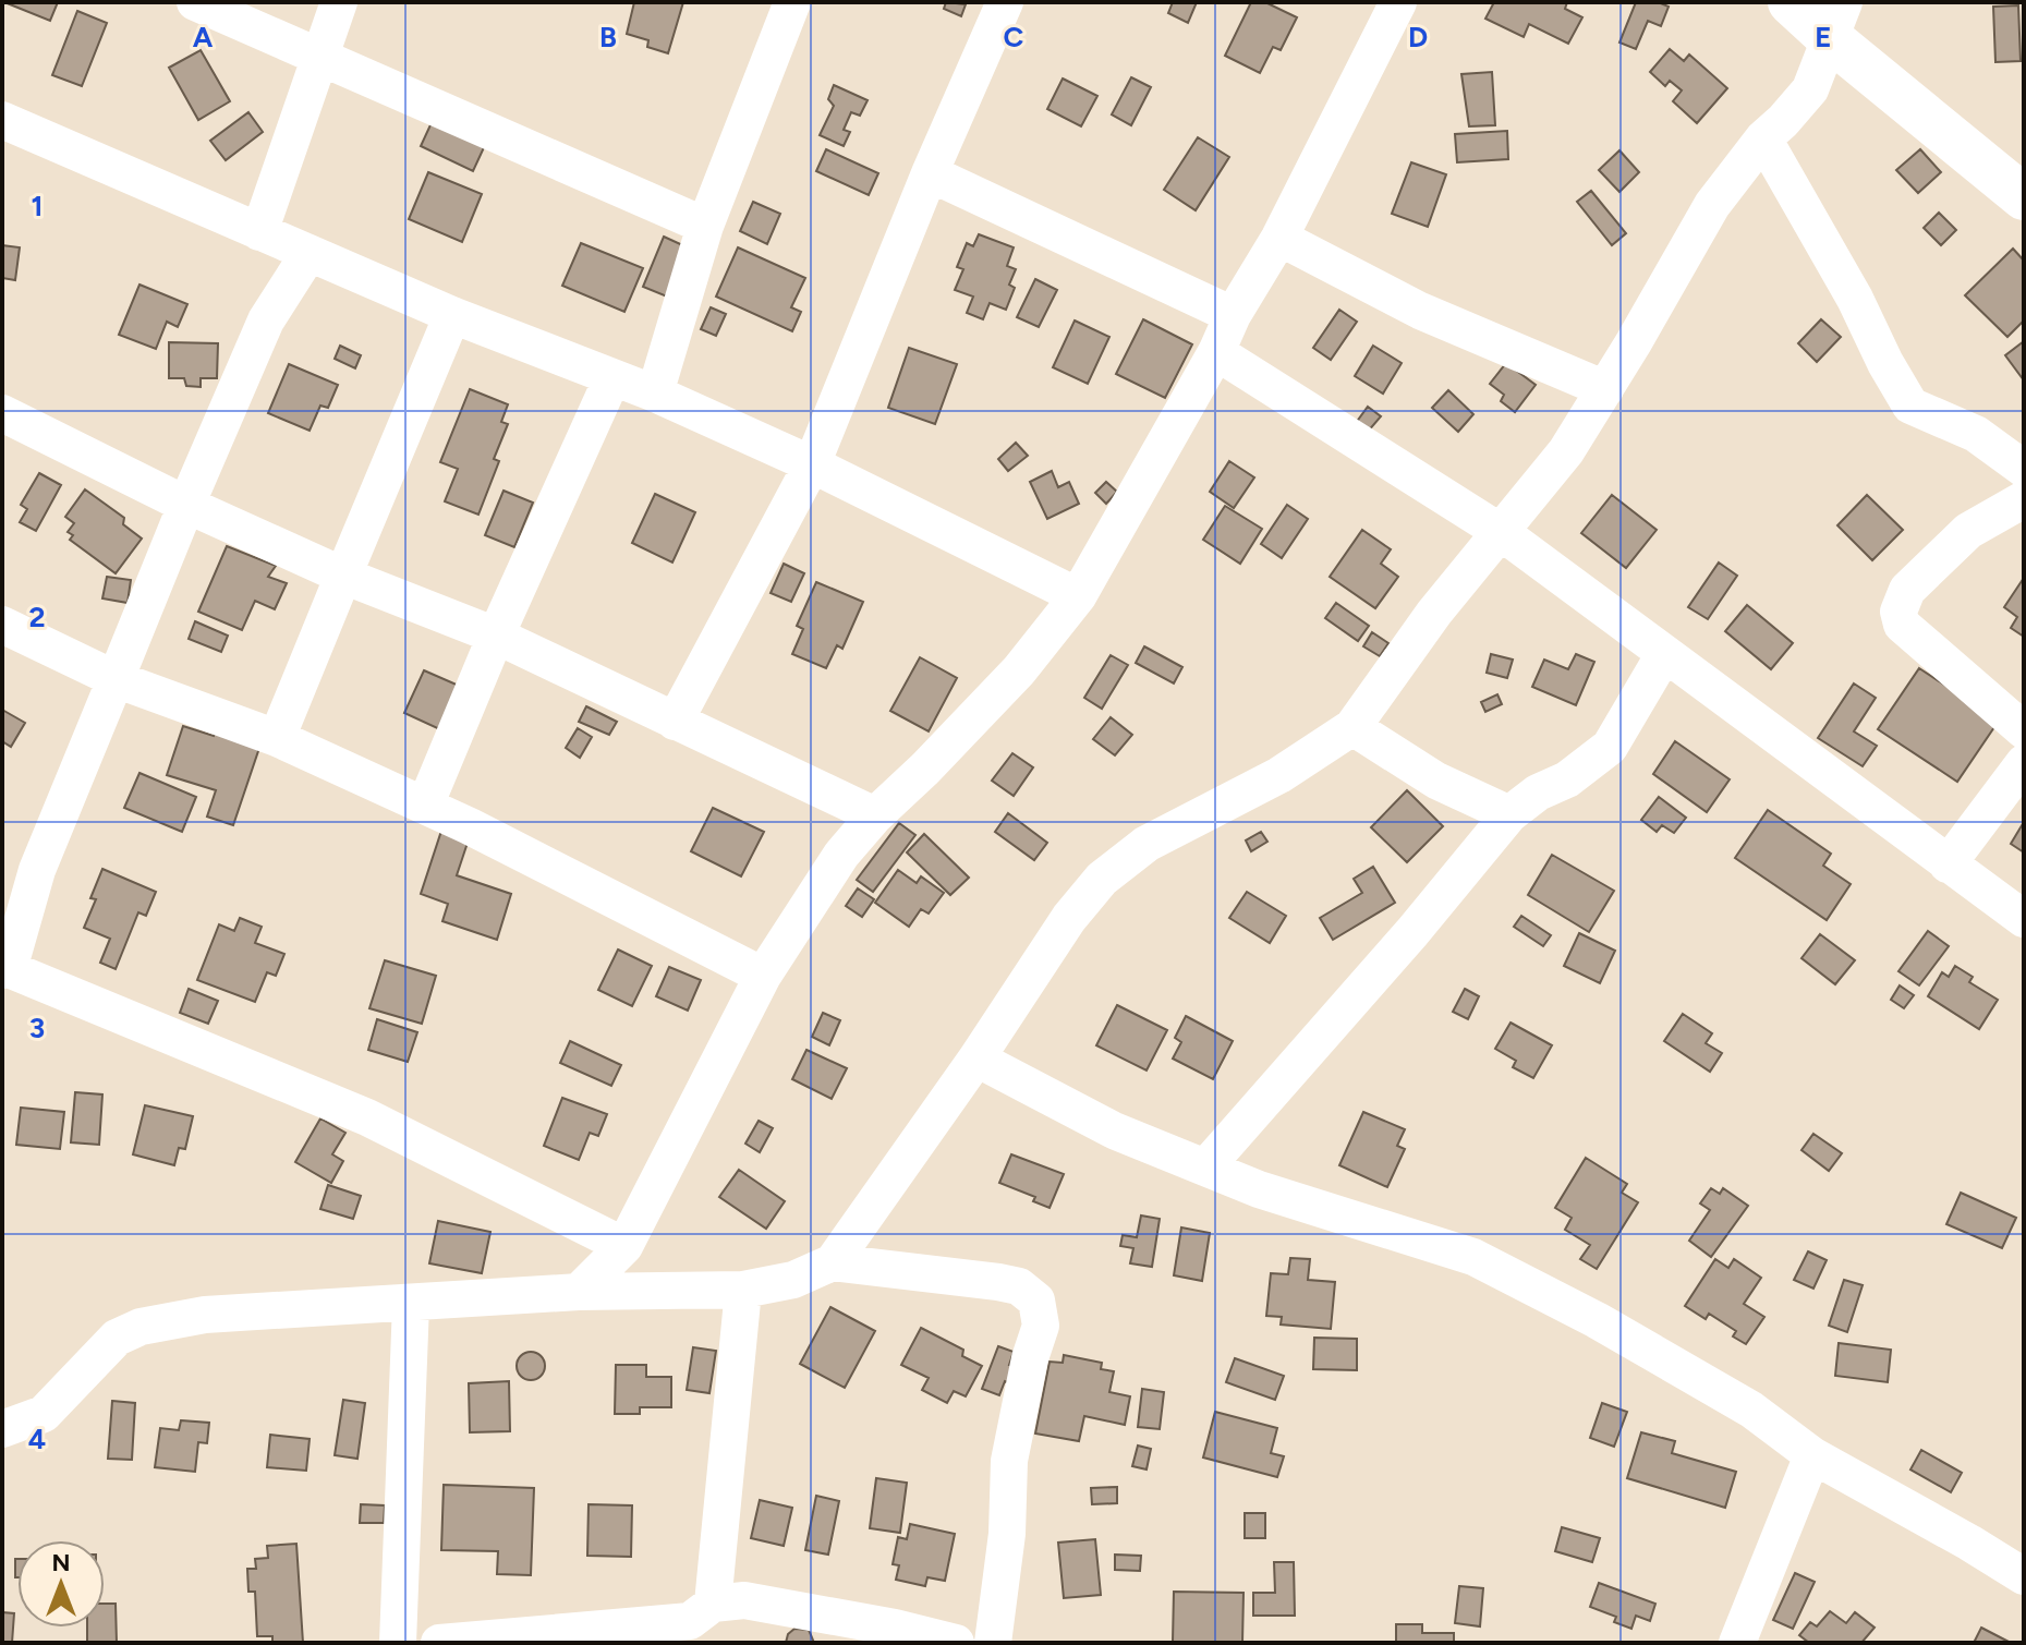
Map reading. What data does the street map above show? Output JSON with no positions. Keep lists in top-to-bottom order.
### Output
{
  "north": "top",
  "grid": {
    "columns": [
      "A",
      "B",
      "C",
      "D",
      "E"
    ],
    "rows": [
      "1",
      "2",
      "3",
      "4"
    ]
  }
}
